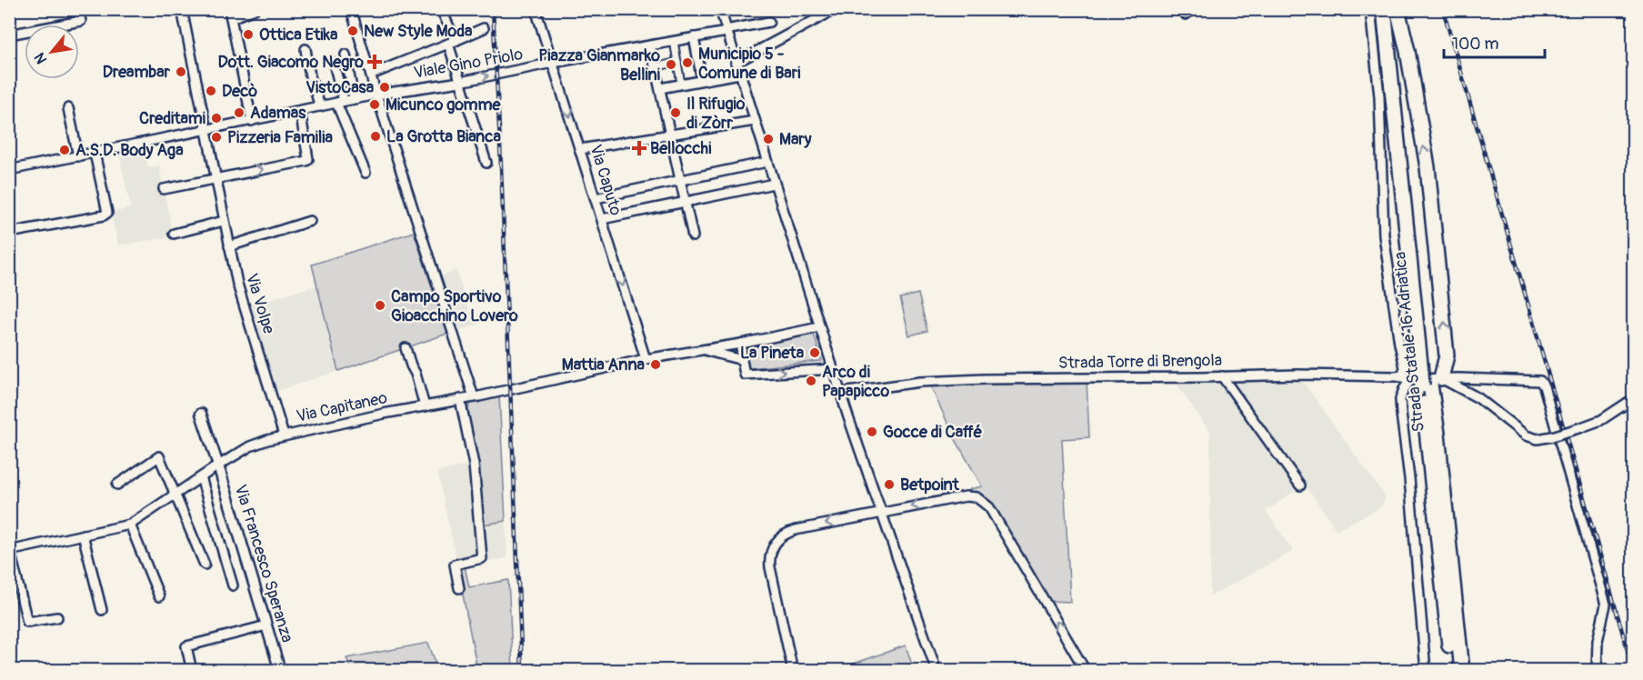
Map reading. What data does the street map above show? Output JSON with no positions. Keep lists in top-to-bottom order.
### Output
{
  "streets": {
    "highway": ["Strada Statale 16 Adriatica"],
    "street": [
      "Viale Gino Priolo",
      "Via Caputo",
      "Via Volpe",
      "Strada Torre di Brengola",
      "Via Capitaneo",
      "Via Francesco Speranza"
    ]
  },
  "crossings": [
    ["Viale Gino Priolo", "Via Caputo"],
    ["Viale Gino Priolo", "Via Volpe"],
    ["Via Caputo", "Via Capitaneo"],
    ["Via Volpe", "Via Capitaneo"],
    ["Strada Statale 16 Adriatica", "Strada Torre di Brengola"],
    ["Via Capitaneo", "Via Francesco Speranza"]
  ],
  "one_way": ["Via Caputo"],
  "places": {
    "other": [
      "New Style Moda",
      "Ottica Etika",
      "Municipio 5 - Comune di Bari",
      "Piazza Gianmarko Bellini",
      "Dreambar",
      "VistoCasa",
      "Decò",
      "Micunco gomme",
      "Adamas",
      "Il Rifugio di Zòrr",
      "Creditami",
      "La Grotta Bianca",
      "Pizzeria Familia",
      "Mary",
      "A.S.D. Body Aga",
      "Campo Sportivo Gioacchino Lovero",
      "La Pineta",
      "Mattia Anna",
      "Arco di Papapicco",
      "Gocce di Caffé",
      "Betpoint"
    ],
    "health": ["Dott. Giacomo Negro", "Bellocchi"]
  },
  "scale_bar": "100 m",
  "north": "bottom left"
}
